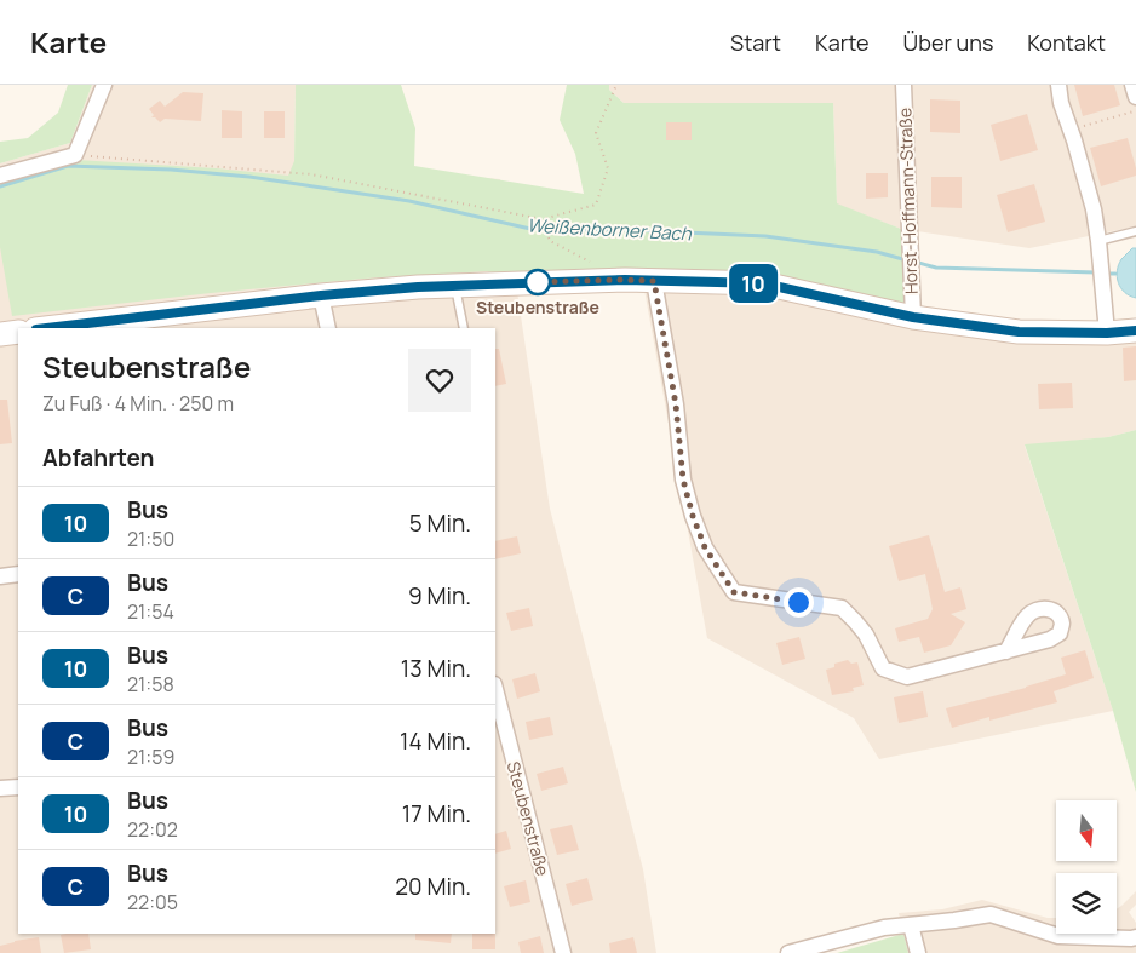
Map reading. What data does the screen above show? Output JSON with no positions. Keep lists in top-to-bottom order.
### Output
{
  "streets": {
    "street": ["Horst-Hoffmann-Straße", "Steubenstraße"]
  },
  "water": ["Weißenborner Bach"],
  "places": ["Steubenstraße"],
  "lines": ["bus line 10"],
  "north": "bottom",
  "page": {
    "header": "Karte",
    "nav": [
      "Start",
      "Karte",
      "Über uns",
      "Kontakt"
    ],
    "on_map": "10",
    "heading": [
      ["Steubenstraße", "Zu Fuß · 4 Min. · 250 m"],
      "Abfahrten"
    ],
    "list": [
      {
        "mark": "10",
        "name": "Bus",
        "note": "21:50",
        "value": "5 Min."
      },
      {
        "mark": "C",
        "name": "Bus",
        "note": "21:54",
        "value": "9 Min."
      },
      {
        "mark": "10",
        "name": "Bus",
        "note": "21:58",
        "value": "13 Min."
      },
      {
        "mark": "C",
        "name": "Bus",
        "note": "21:59",
        "value": "14 Min."
      },
      {
        "mark": "10",
        "name": "Bus",
        "note": "22:02",
        "value": "17 Min."
      },
      {
        "mark": "C",
        "name": "Bus",
        "note": "22:05",
        "value": "20 Min."
      }
    ]
  }
}
